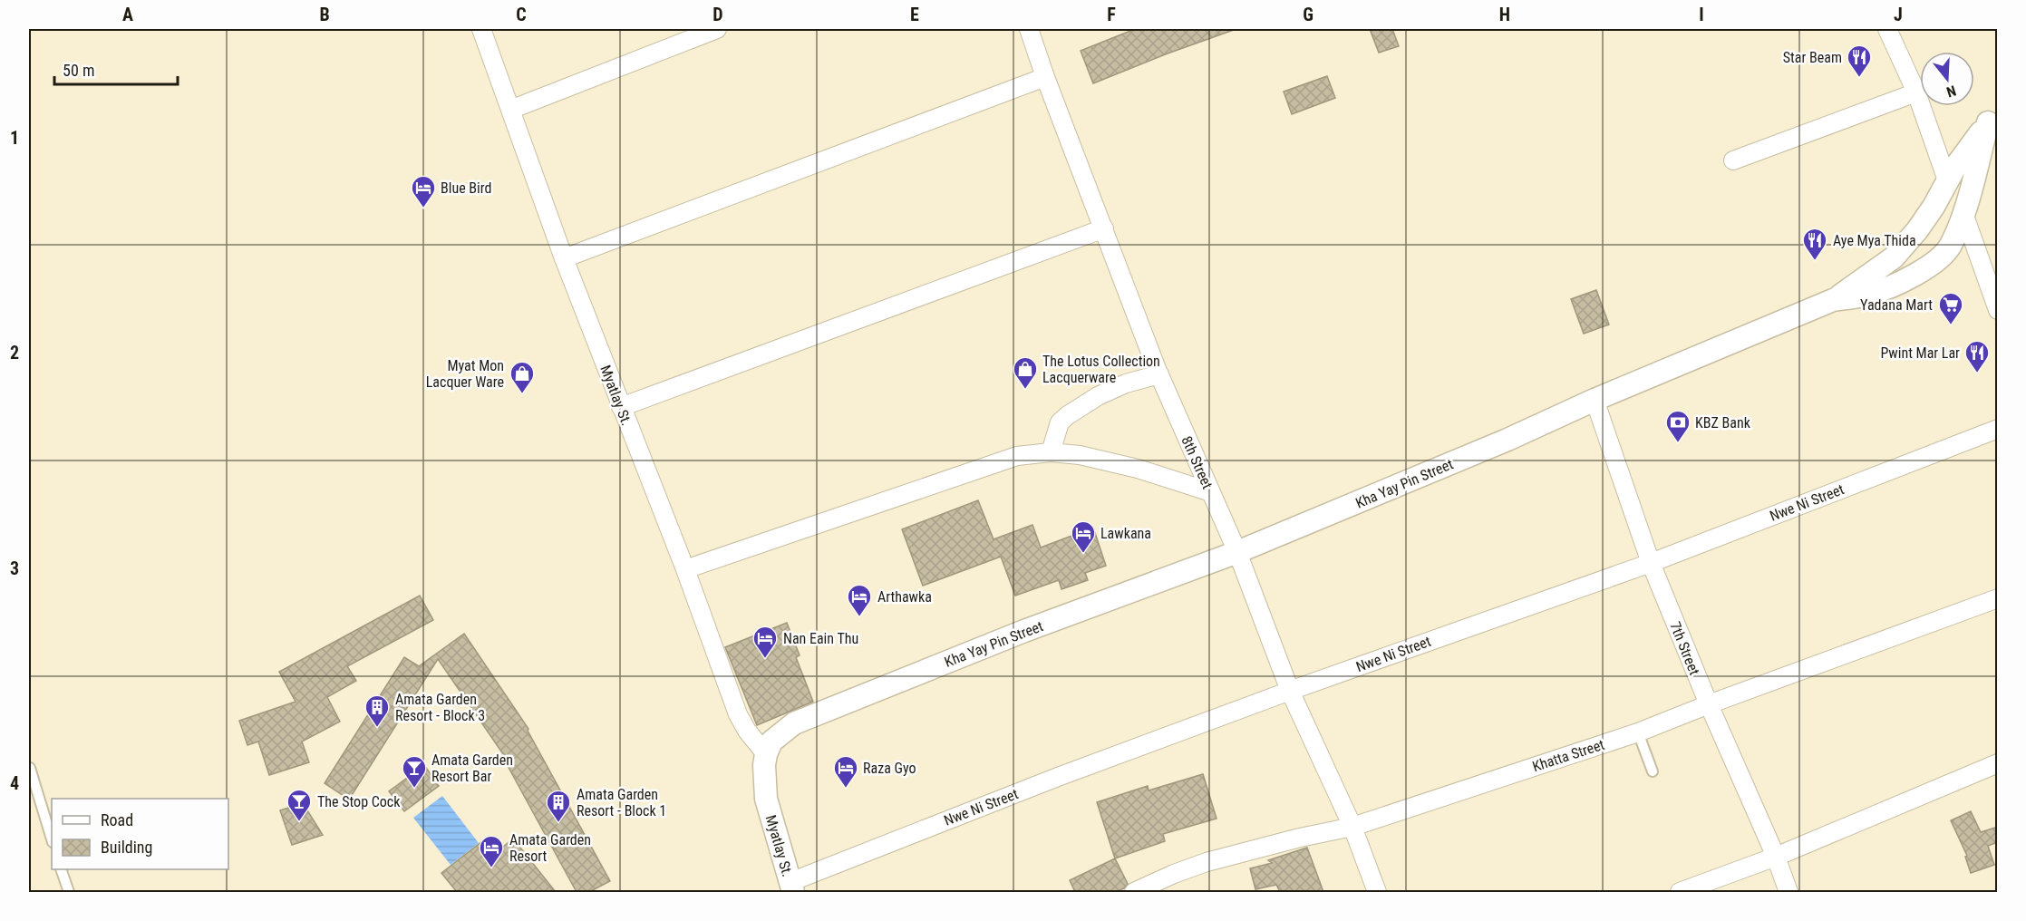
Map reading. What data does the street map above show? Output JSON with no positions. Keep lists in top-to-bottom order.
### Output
{
  "streets": {
    "street": [
      "Myatlay St.",
      "8th Street",
      "Kha Yay Pin Street",
      "Nwe Ni Street",
      "7th Street",
      "Khatta Street"
    ]
  },
  "crossings": [
    ["Myatlay St.", "Kha Yay Pin Street"],
    ["Myatlay St.", "Nwe Ni Street"],
    ["8th Street", "Kha Yay Pin Street"],
    ["8th Street", "Nwe Ni Street"],
    ["8th Street", "Khatta Street"],
    ["Kha Yay Pin Street", "7th Street"],
    ["Nwe Ni Street", "7th Street"],
    ["7th Street", "Khatta Street"]
  ],
  "places": {
    "restaurant": ["Star Beam", "Aye Mya Thida", "Pwint Mar Lar"],
    "hotel": [
      "Blue Bird",
      "Lawkana",
      "Arthawka",
      "Nan Eain Thu",
      "Raza Gyo",
      "Amata Garden Resort"
    ],
    "supermarket": ["Yadana Mart"],
    "shop": ["The Lotus Collection Lacquerware", "Myat Mon Lacquer Ware"],
    "bank": ["KBZ Bank"],
    "building": ["Amata Garden Resort - Block 3", "Amata Garden Resort - Block 1"],
    "bar": ["Amata Garden Resort Bar", "The Stop Cock"]
  },
  "legend": ["Road", "Building"],
  "scale_bar": "50 m",
  "north": "bottom",
  "grid": {
    "columns": [
      "A",
      "B",
      "C",
      "D",
      "E",
      "F",
      "G",
      "H",
      "I",
      "J"
    ],
    "rows": [
      "1",
      "2",
      "3",
      "4"
    ]
  }
}
